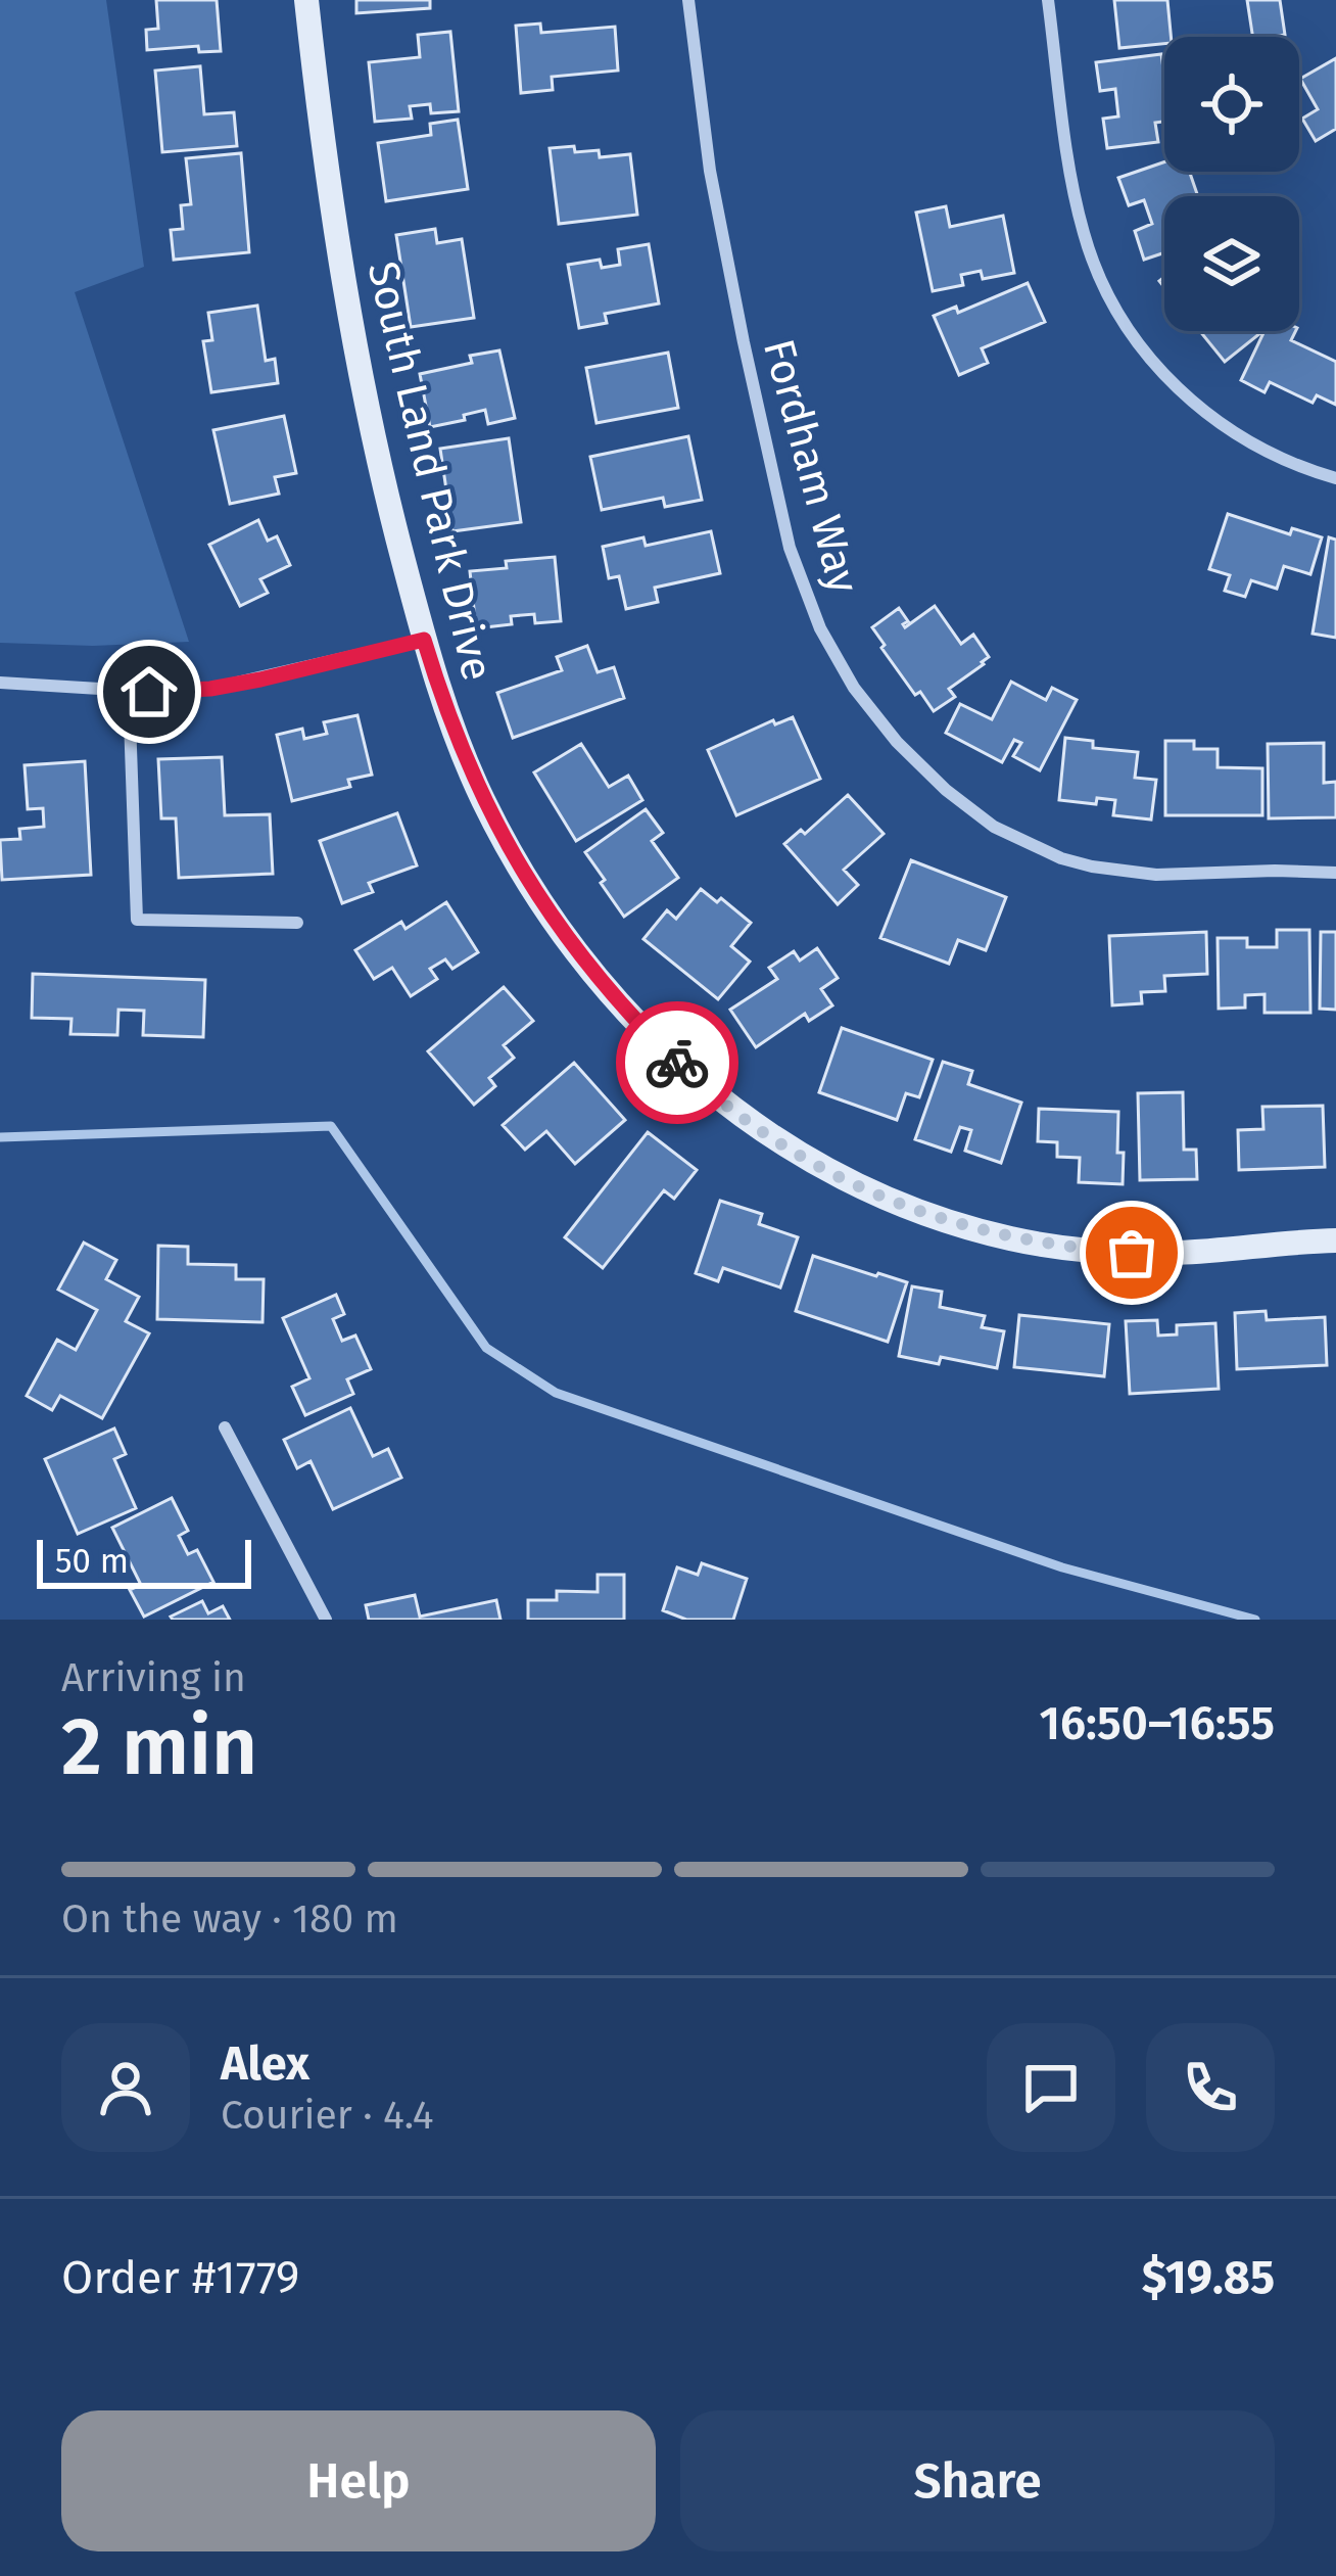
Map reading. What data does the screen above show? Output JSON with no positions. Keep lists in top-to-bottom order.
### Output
{
  "streets": {
    "street": ["Fordham Way", "South Land Park Drive"]
  },
  "scale_bar": "50 m",
  "page": {
    "scale": "50 m",
    "heading": ["2 min", "Arriving in", "16:50–16:55"],
    "panel": [
      "Alex",
      "Courier · 4.4",
      "Order #1779",
      "$19.85"
    ],
    "bar": "On the way · 180 m",
    "buttons": ["Help", "Share"]
  }
}
